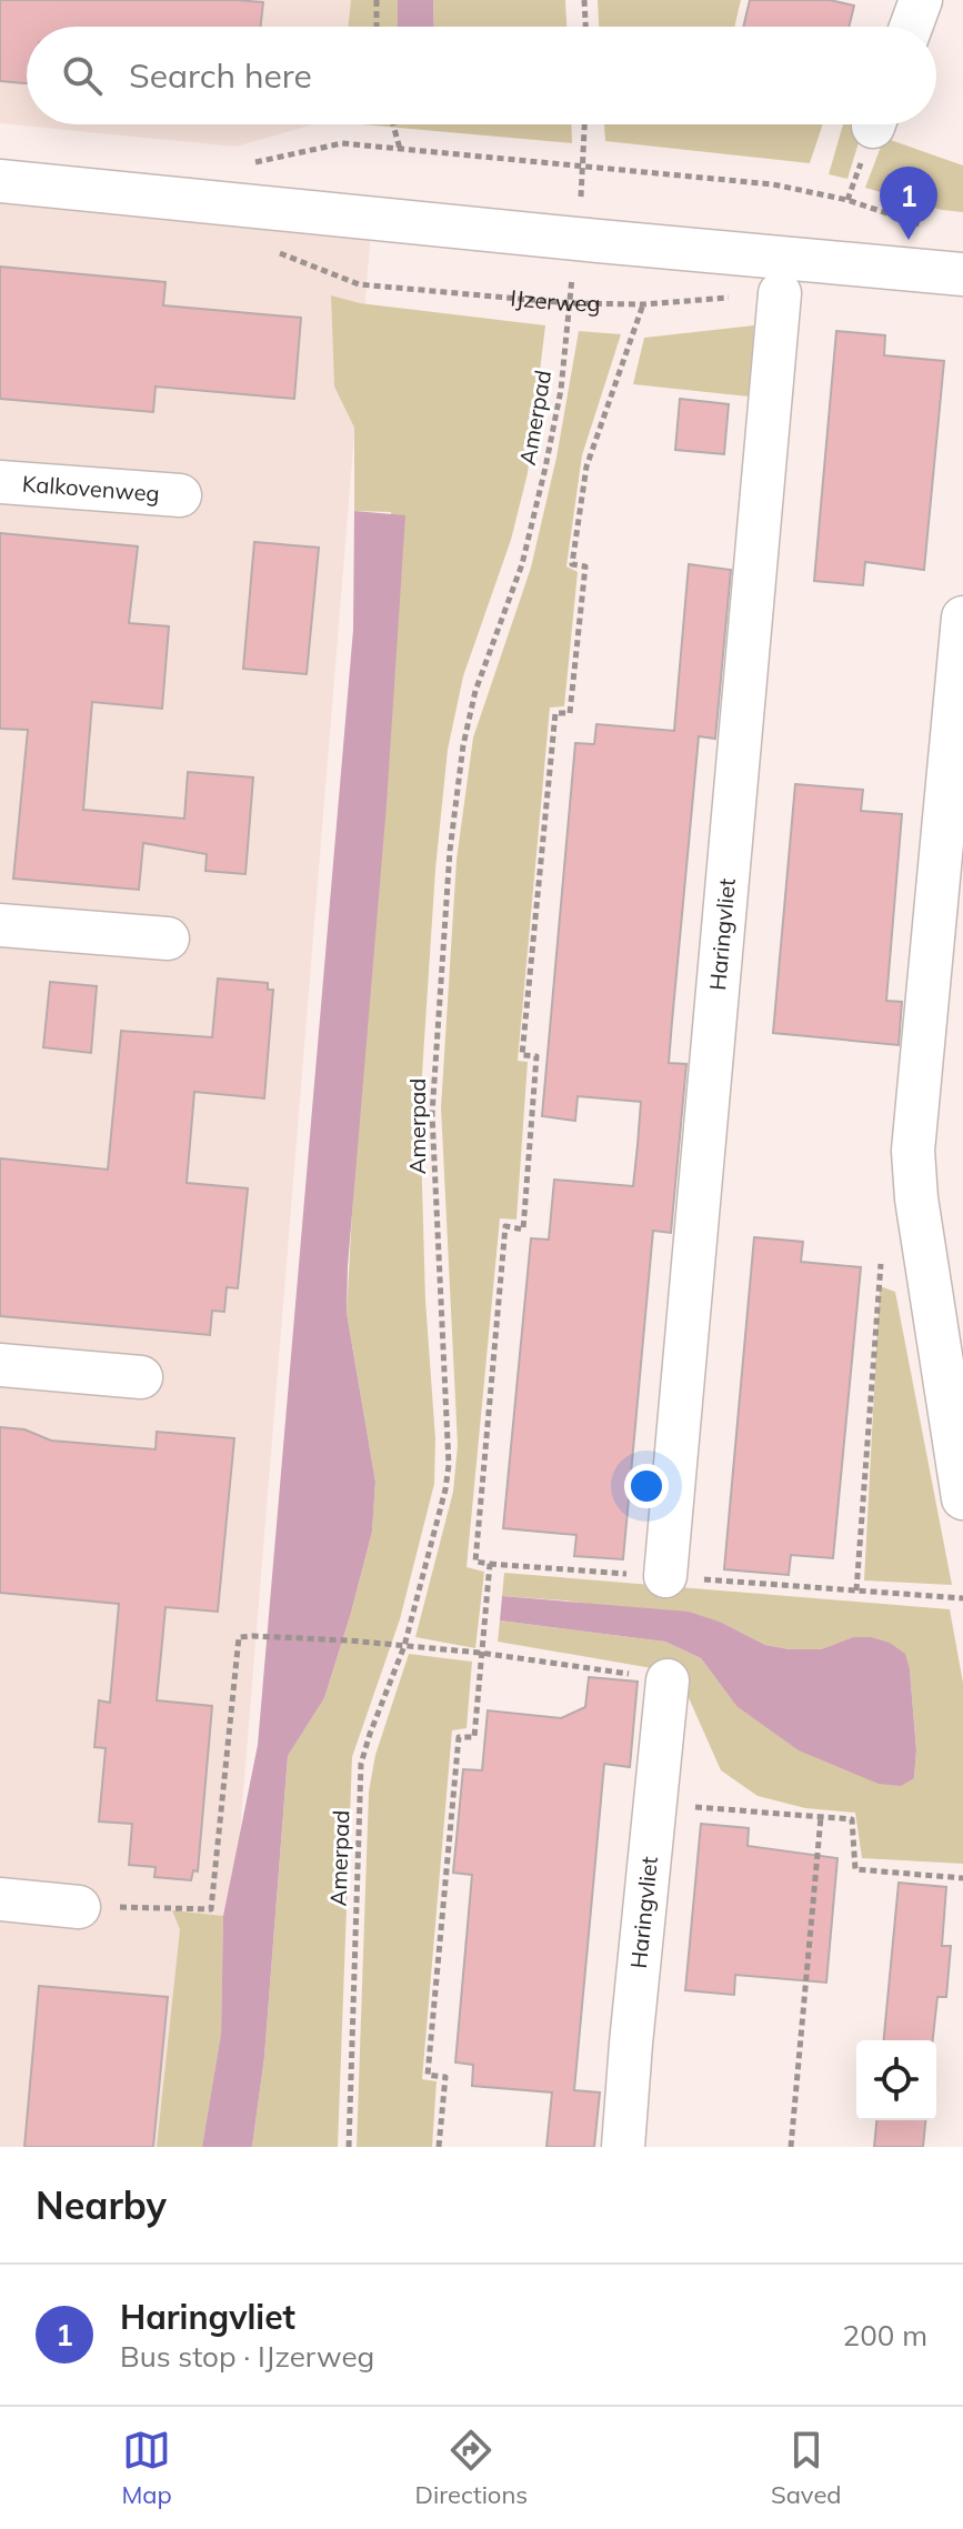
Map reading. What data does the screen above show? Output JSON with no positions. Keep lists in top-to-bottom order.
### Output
{
  "streets": {
    "street": ["Kalkovenweg", "Haringvliet"],
    "path": ["IJzerweg", "Amerpad"]
  },
  "crossings": [
    ["IJzerweg", "Amerpad"],
    ["IJzerweg", "Haringvliet"]
  ],
  "page": {
    "search": "Search here",
    "pins": "1",
    "heading": "Nearby",
    "list": [
      {
        "mark": "1",
        "name": "Haringvliet",
        "note": "Bus stop · IJzerweg",
        "value": "200 m"
      }
    ],
    "nav": ["Map", "Directions", "Saved"]
  }
}
